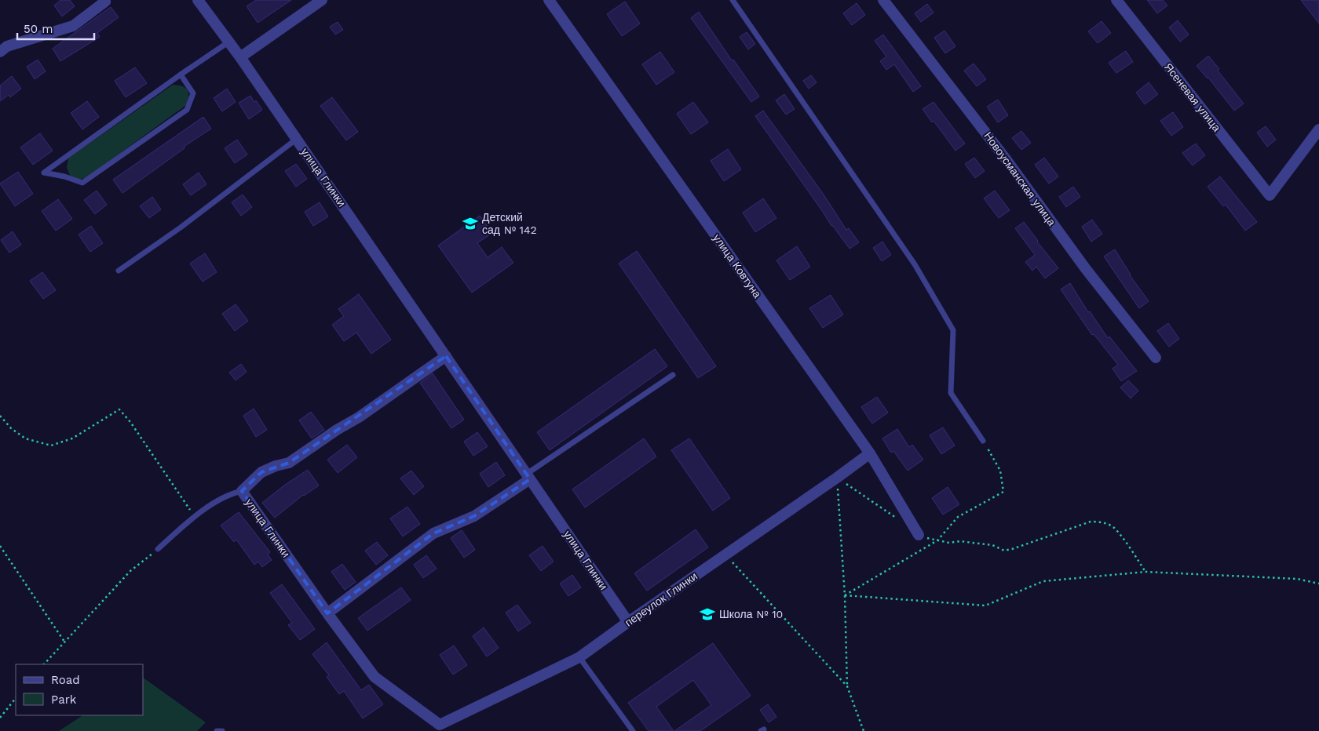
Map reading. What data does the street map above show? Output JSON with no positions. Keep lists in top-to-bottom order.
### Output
{
  "streets": {
    "street": [
      "Ясеневая улица",
      "улица Глинки",
      "Новоусманская улица",
      "улица Ковтуна",
      "переулок Глинки"
    ]
  },
  "crossings": [
    ["улица Глинки", "переулок Глинки"],
    ["улица Ковтуна", "переулок Глинки"]
  ],
  "places": {
    "school or university": ["Детский сад № 142", "Школа № 10"]
  },
  "legend": ["Road", "Park"],
  "scale_bar": "50 m"
}
